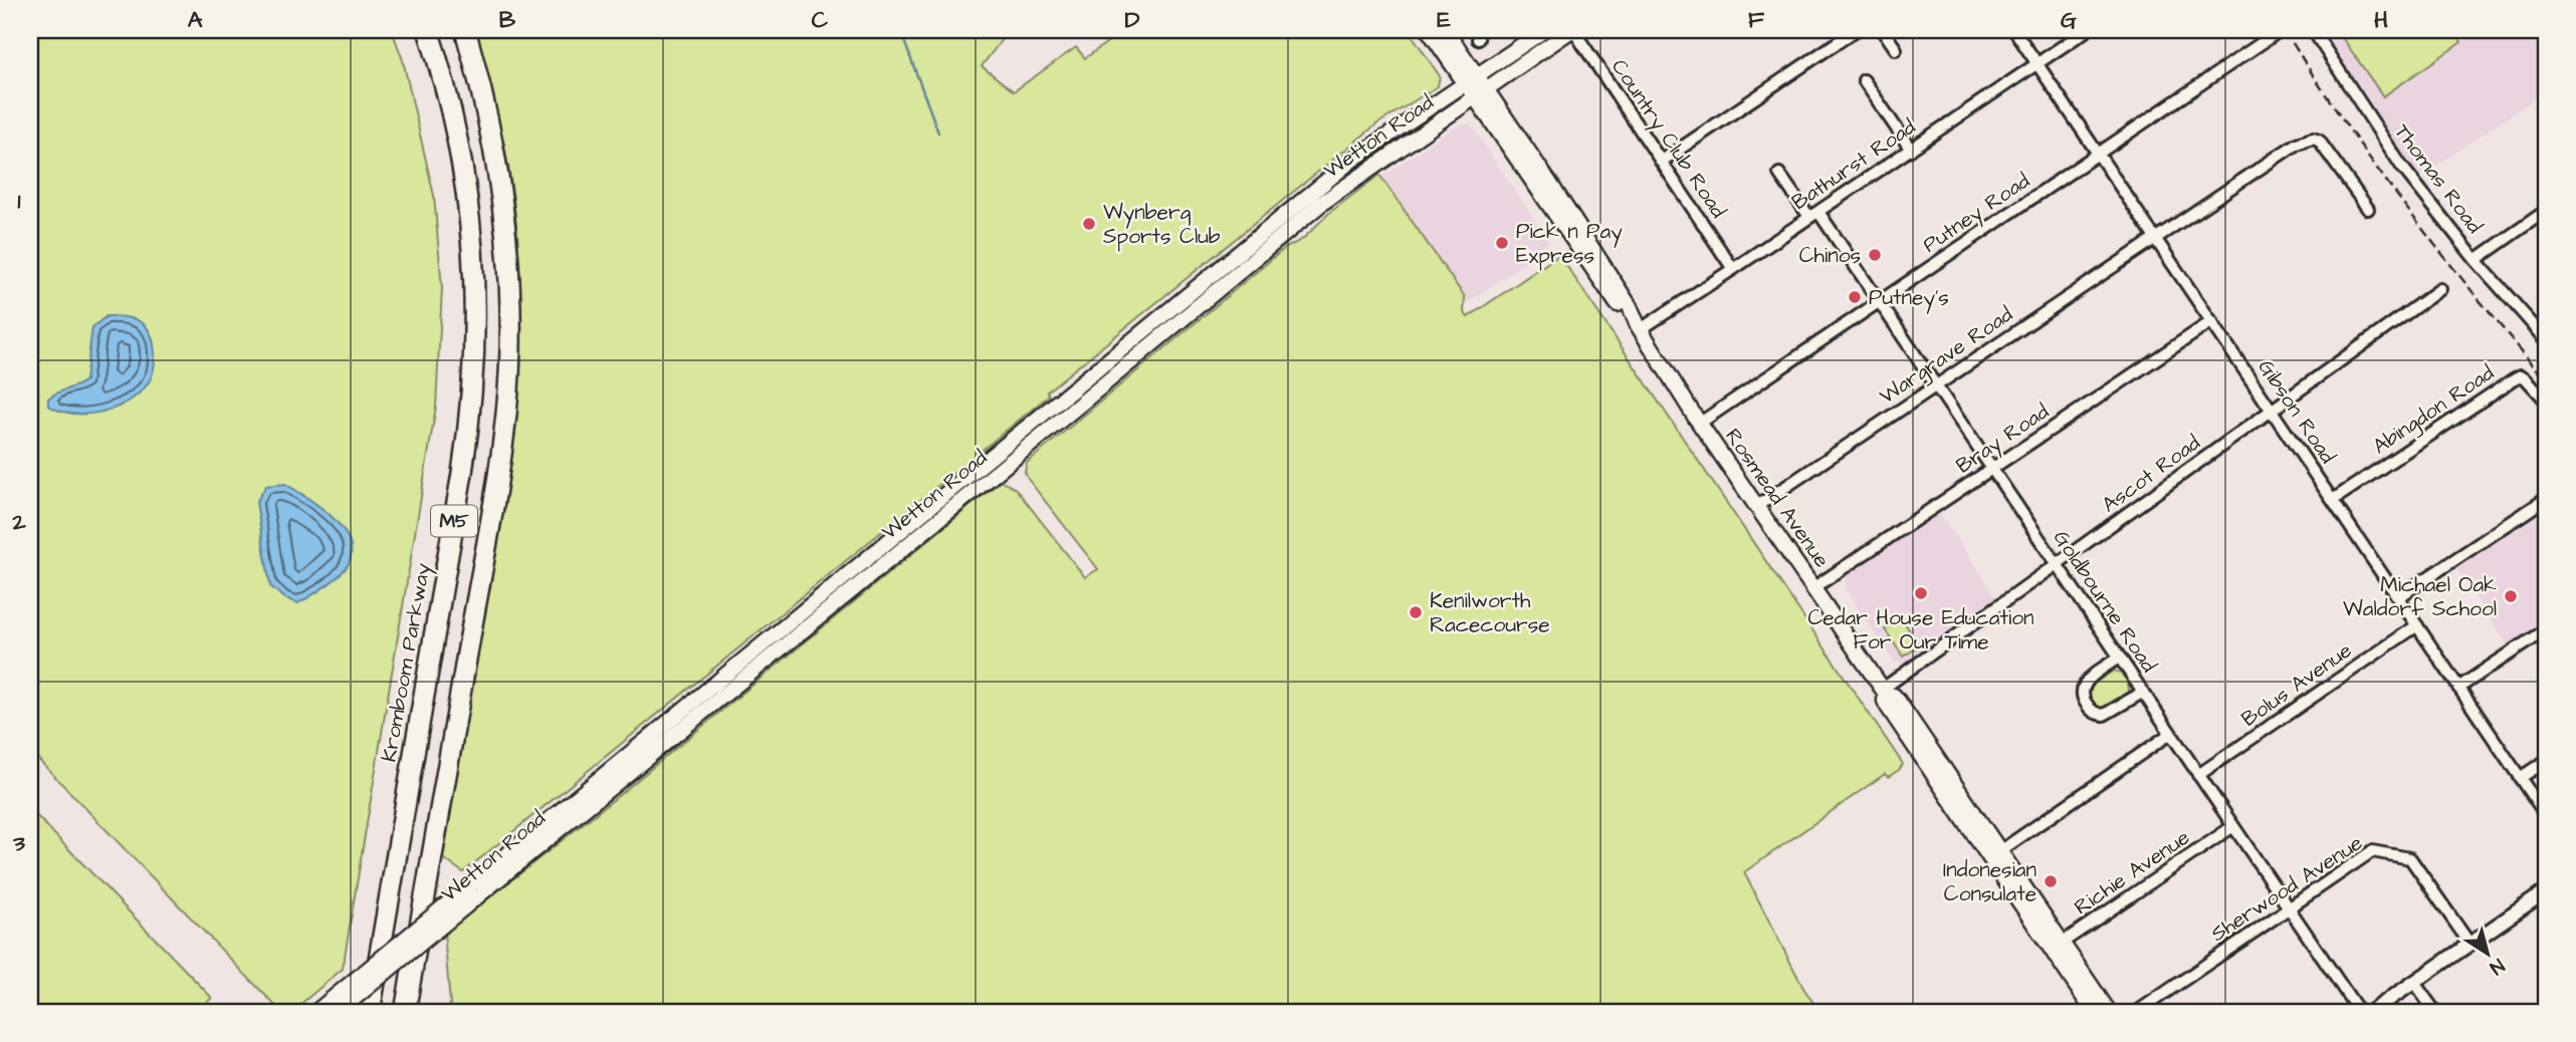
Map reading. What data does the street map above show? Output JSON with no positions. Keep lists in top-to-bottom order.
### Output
{
  "streets": {
    "highway": ["M5", "Kromboom Parkway"],
    "main road": ["Wetton Road", "Rosmead Avenue"],
    "street": [
      "Country Club Road",
      "Bathurst Road",
      "Thomas Road",
      "Putney Road",
      "Wargrave Road",
      "Abingdon Road",
      "Gibson Road",
      "Bray Road",
      "Ascot Road",
      "Goldbourne Road",
      "Bolus Avenue",
      "Richie Avenue",
      "Sherwood Avenue"
    ]
  },
  "crossings": [
    ["Wetton Road", "Country Club Road"],
    ["Wetton Road", "Rosmead Avenue"],
    ["Country Club Road", "Bathurst Road"],
    ["Bathurst Road", "Gibson Road"],
    ["Bathurst Road", "Rosmead Avenue"],
    ["Bathurst Road", "Goldbourne Road"],
    ["Putney Road", "Gibson Road"],
    ["Putney Road", "Rosmead Avenue"],
    ["Putney Road", "Goldbourne Road"],
    ["Wargrave Road", "Gibson Road"],
    ["Wargrave Road", "Rosmead Avenue"],
    ["Wargrave Road", "Goldbourne Road"],
    ["Abingdon Road", "Gibson Road"],
    ["Gibson Road", "Bray Road"],
    ["Gibson Road", "Ascot Road"],
    ["Gibson Road", "Bolus Avenue"],
    ["Bray Road", "Rosmead Avenue"],
    ["Bray Road", "Goldbourne Road"],
    ["Ascot Road", "Rosmead Avenue"],
    ["Ascot Road", "Goldbourne Road"],
    ["Rosmead Avenue", "Richie Avenue"],
    ["Goldbourne Road", "Bolus Avenue"],
    ["Goldbourne Road", "Richie Avenue"],
    ["Goldbourne Road", "Sherwood Avenue"]
  ],
  "places": [
    "Wynberg Sports Club",
    "Pick n Pay Express",
    "Chinos",
    "Putney's",
    "Cedar House Education For Our Time",
    "Michael Oak Waldorf School",
    "Kenilworth Racecourse",
    "Indonesian Consulate"
  ],
  "north": "bottom right",
  "grid": {
    "columns": [
      "A",
      "B",
      "C",
      "D",
      "E",
      "F",
      "G",
      "H"
    ],
    "rows": ["1", "2", "3"]
  }
}
